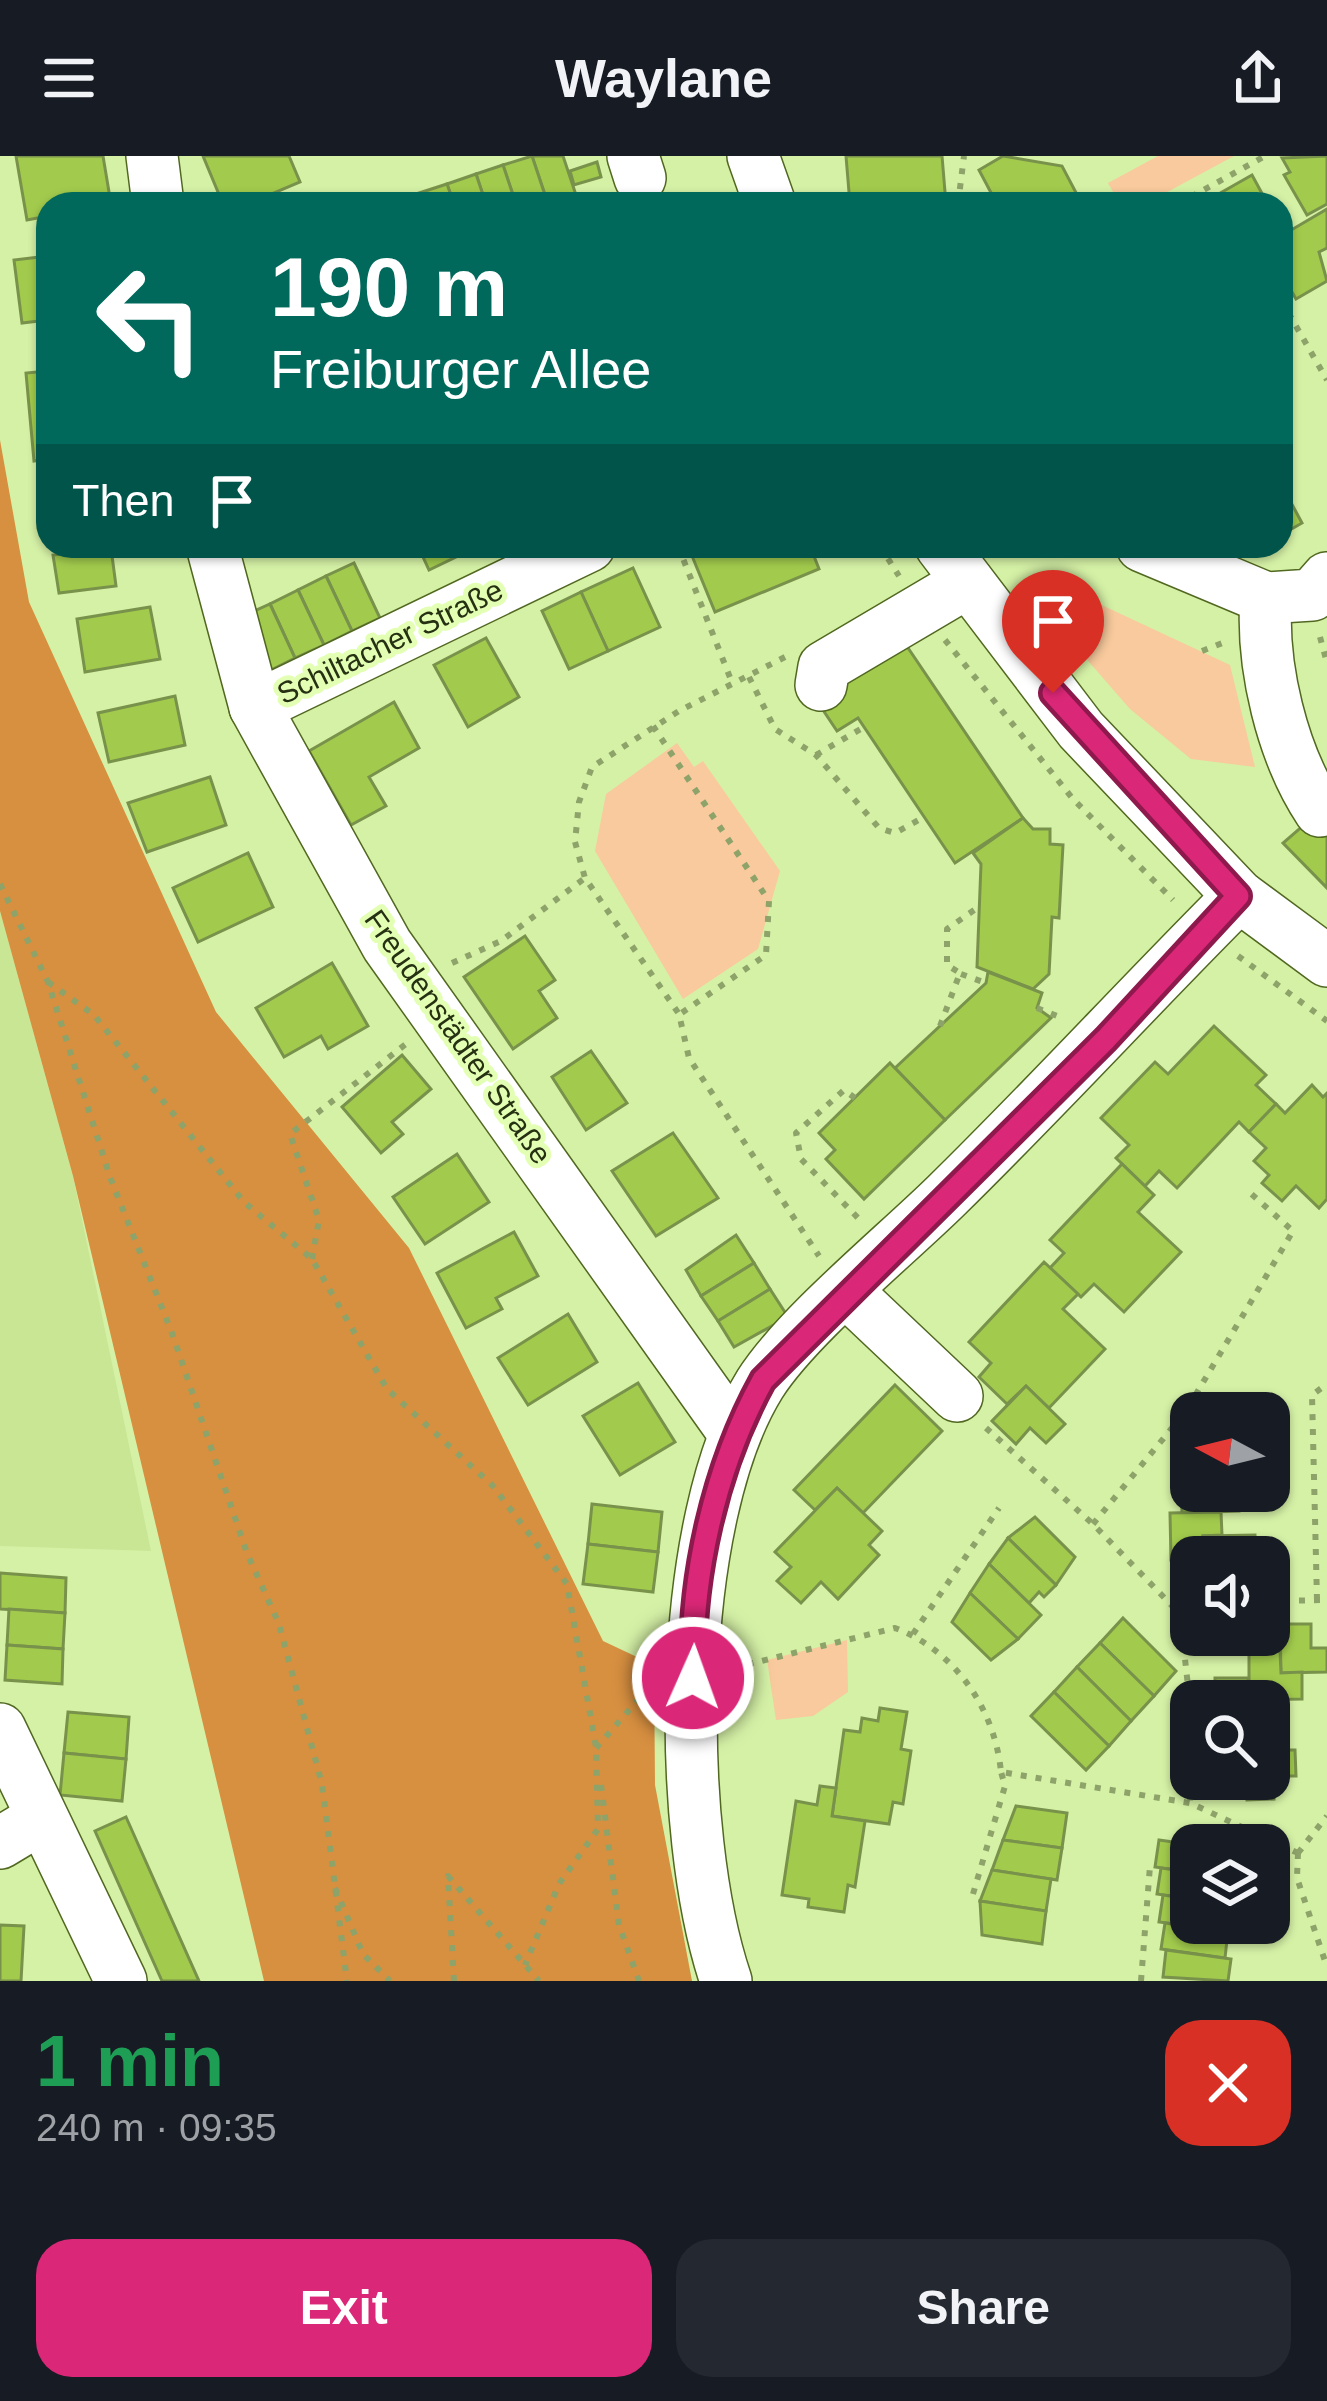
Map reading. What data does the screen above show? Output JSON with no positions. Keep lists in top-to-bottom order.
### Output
{
  "streets": {
    "street": ["Schiltacher Straße", "Freudenstädter Straße"]
  },
  "crossings": [
    ["Schiltacher Straße", "Freudenstädter Straße"]
  ],
  "north": "left",
  "page": {
    "header": "Waylane",
    "turn": ["190 m", "Freiburger Allee"],
    "then": "Then",
    "heading": ["1 min", "240 m · 09:35"],
    "buttons": ["Exit", "Share"]
  }
}
